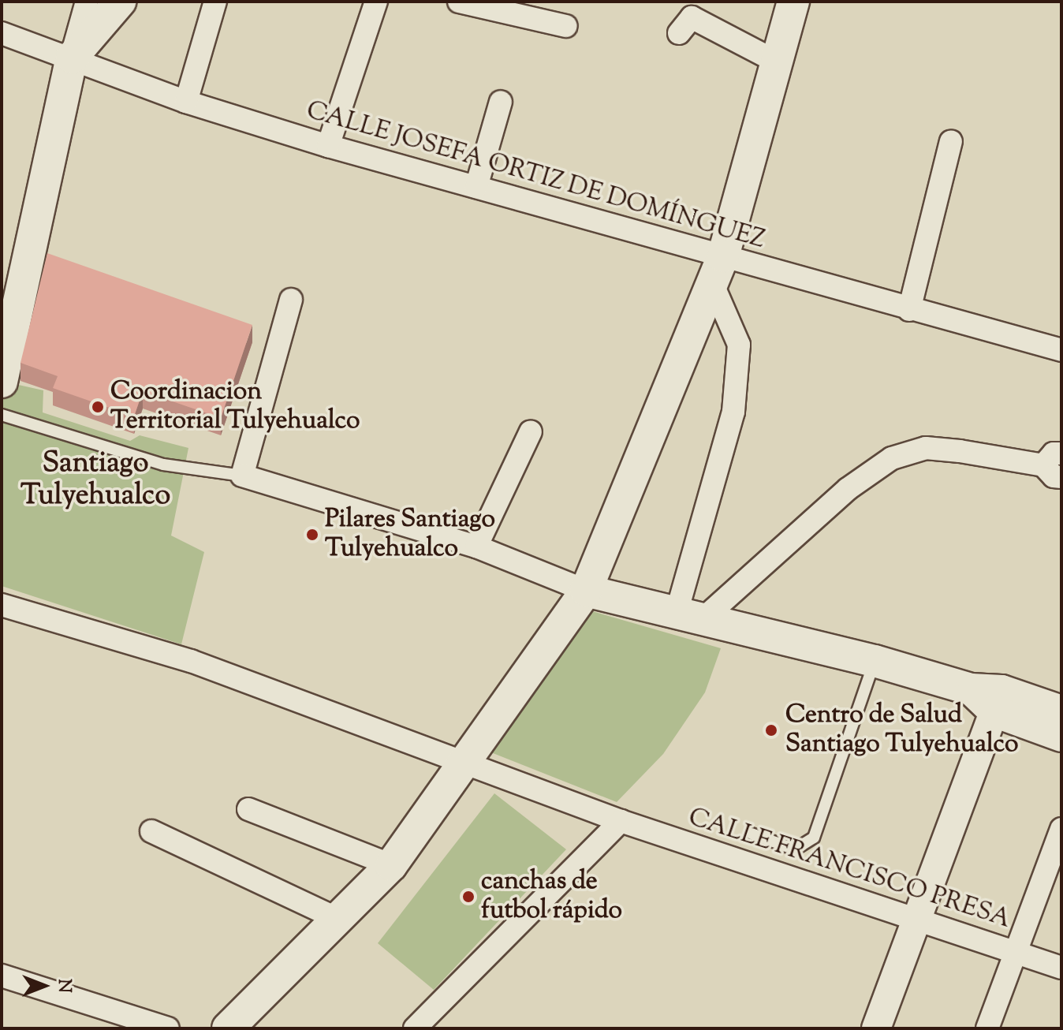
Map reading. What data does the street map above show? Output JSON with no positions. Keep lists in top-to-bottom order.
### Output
{
  "streets": {
    "street": ["CALLE JOSEFA ORTIZ DE DOMÍNGUEZ", "CALLE FRANCISCO PRESA"]
  },
  "districts": ["Santiago Tulyehualco"],
  "places": [
    "Coordinacion Territorial Tulyehualco",
    "Pilares Santiago Tulyehualco",
    "Centro de Salud Santiago Tulyehualco",
    "canchas de futbol rápido"
  ],
  "north": "right"
}
